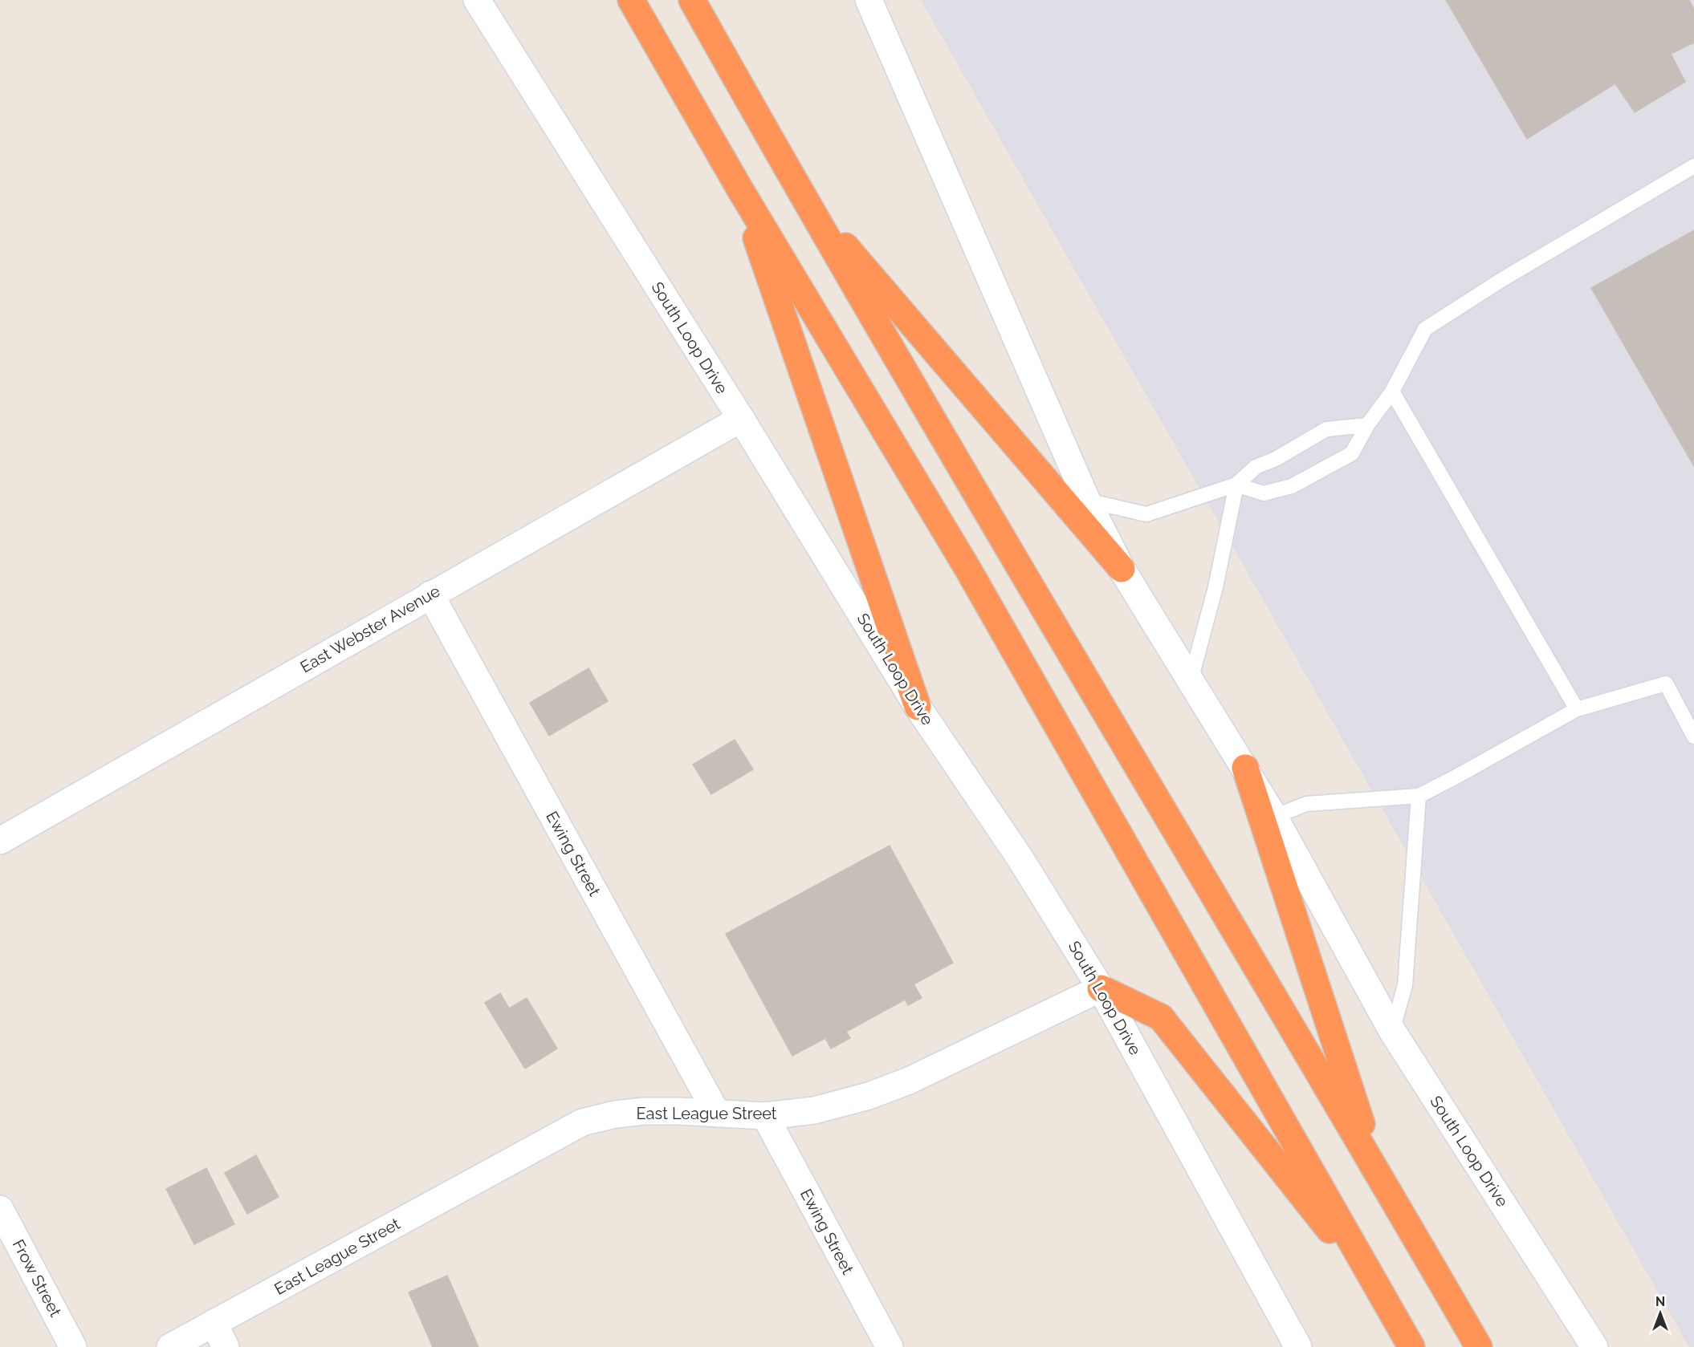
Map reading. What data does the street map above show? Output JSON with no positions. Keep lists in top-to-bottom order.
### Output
{
  "streets": {
    "street": [
      "South Loop Drive",
      "East Webster Avenue",
      "Ewing Street",
      "East League Street",
      "Frow Street"
    ]
  },
  "crossings": [
    ["South Loop Drive", "East Webster Avenue"],
    ["South Loop Drive", "East League Street"],
    ["East Webster Avenue", "Ewing Street"],
    ["Ewing Street", "East League Street"]
  ],
  "north": "top"
}
